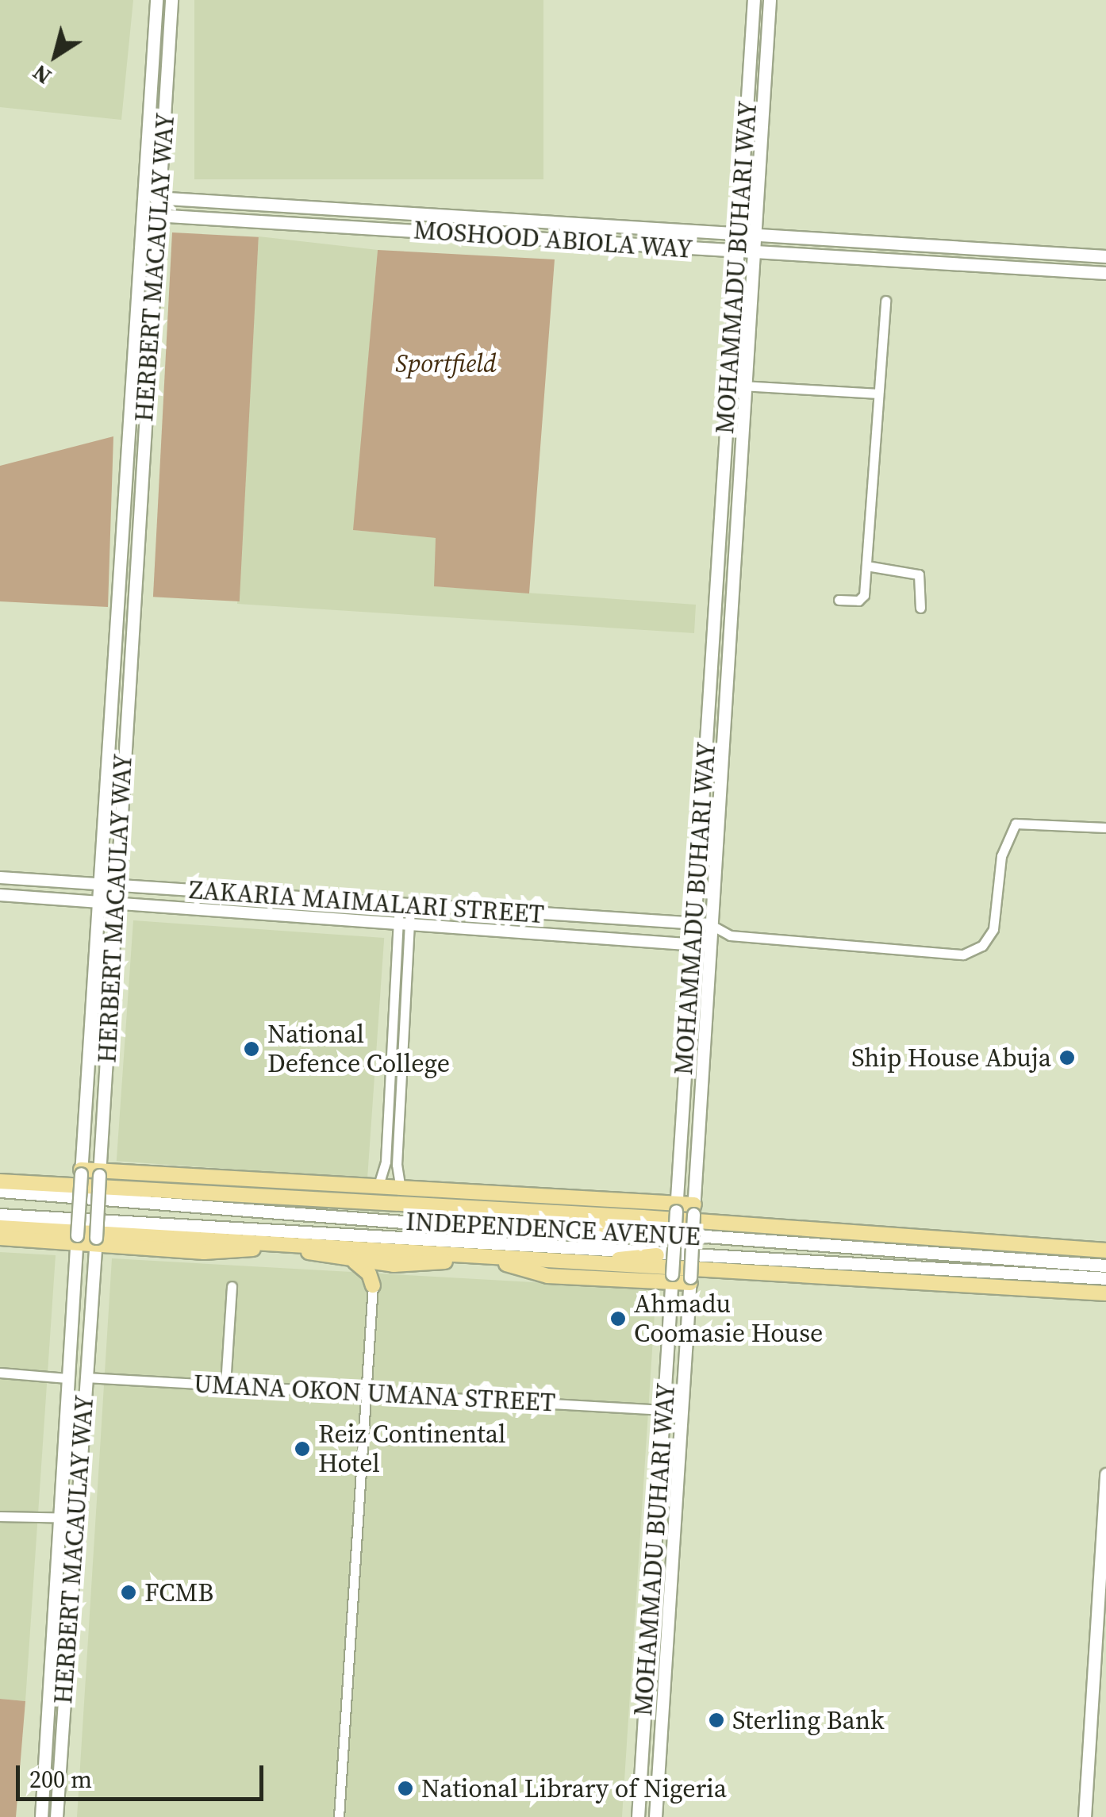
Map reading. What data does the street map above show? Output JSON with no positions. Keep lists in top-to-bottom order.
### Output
{
  "streets": {
    "main road": [
      "MOSHOOD ABIOLA WAY",
      "HERBERT MACAULAY WAY",
      "MOHAMMADU BUHARI WAY",
      "INDEPENDENCE AVENUE"
    ],
    "street": ["ZAKARIA MAIMALARI STREET", "UMANA OKON UMANA STREET"]
  },
  "crossings": [
    ["MOSHOOD ABIOLA WAY", "HERBERT MACAULAY WAY"],
    ["MOSHOOD ABIOLA WAY", "MOHAMMADU BUHARI WAY"],
    ["HERBERT MACAULAY WAY", "ZAKARIA MAIMALARI STREET"],
    ["HERBERT MACAULAY WAY", "UMANA OKON UMANA STREET"],
    ["MOHAMMADU BUHARI WAY", "ZAKARIA MAIMALARI STREET"],
    ["MOHAMMADU BUHARI WAY", "UMANA OKON UMANA STREET"]
  ],
  "parks": ["Sportfield"],
  "places": [
    "National Defence College",
    "Ship House Abuja",
    "Ahmadu Coomasie House",
    "Reiz Continental Hotel",
    "FCMB",
    "Sterling Bank",
    "National Library of Nigeria"
  ],
  "scale_bar": "200 m",
  "north": "bottom left"
}
